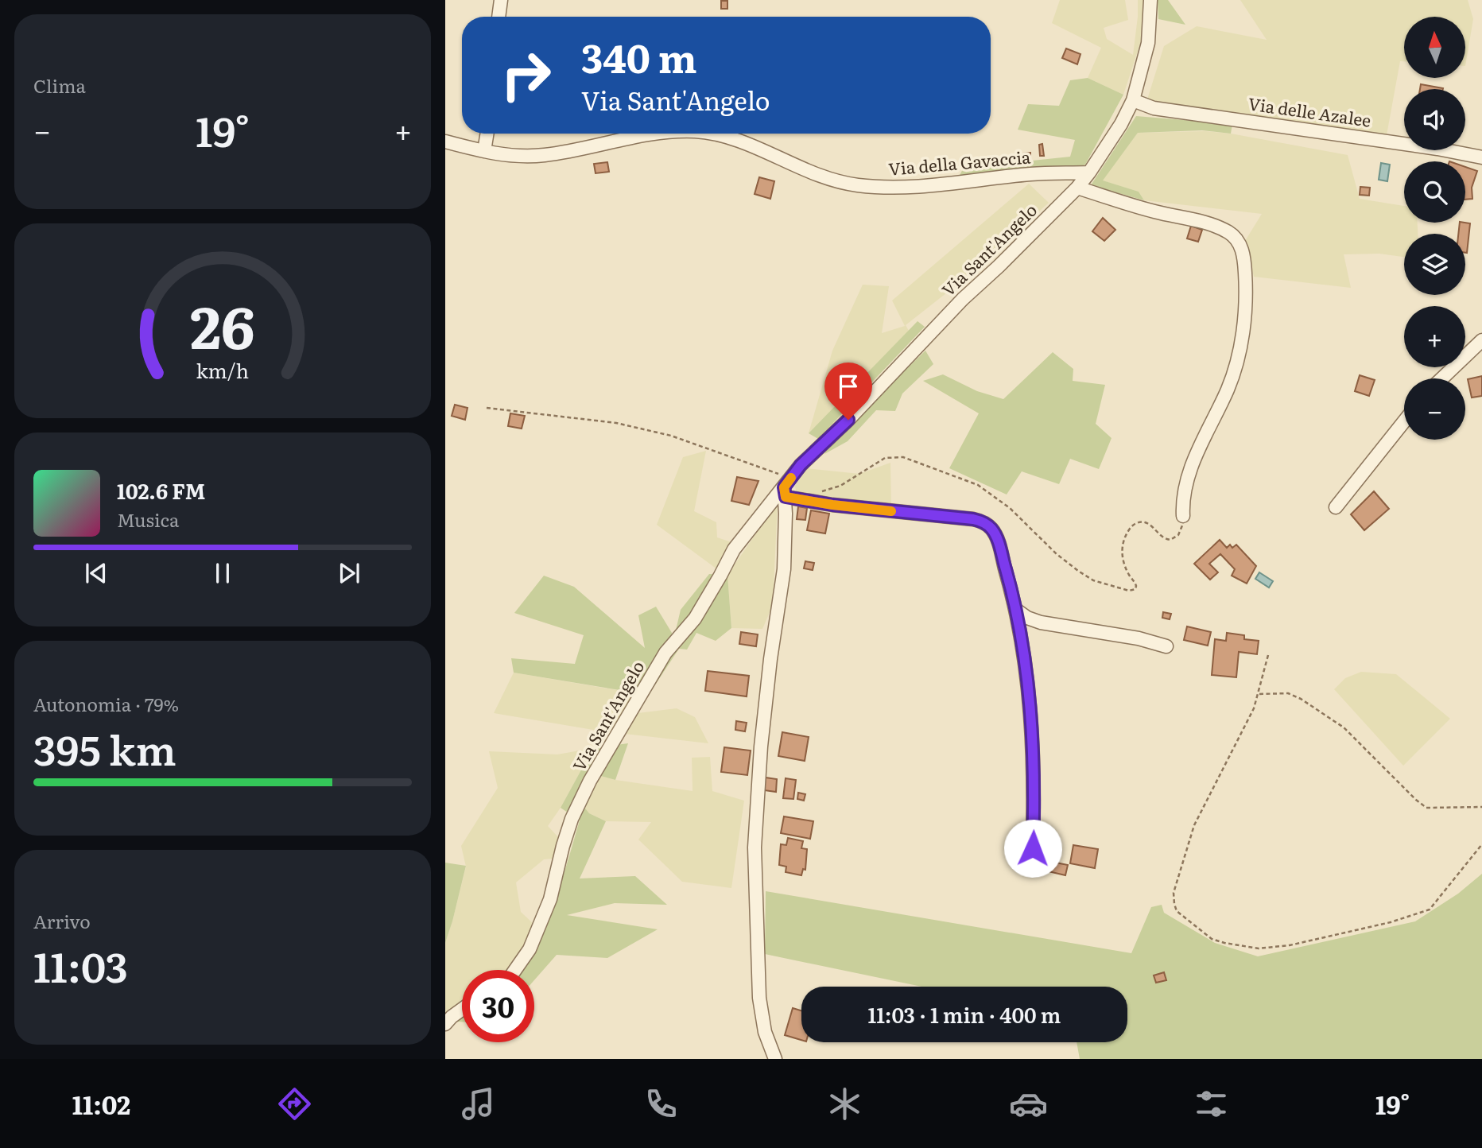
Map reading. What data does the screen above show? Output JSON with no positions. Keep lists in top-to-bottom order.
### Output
{
  "streets": {
    "street": ["Via delle Azalee", "Via della Gavaccia", "Via Sant'Angelo"]
  },
  "crossings": [
    ["Via delle Azalee", "Via Sant'Angelo"],
    ["Via della Gavaccia", "Via Sant'Angelo"]
  ],
  "north": "top",
  "page": {
    "tile": [
      "Clima",
      ["Autonomia · 79%", "395 km"],
      ["Arrivo", "11:03"]
    ],
    "map_buttons": ["+", "−"],
    "turn": ["340 m", "Via Sant'Angelo"],
    "heat": ["−", "19°", "+"],
    "song": ["102.6 FM", "Musica"],
    "limit": "30",
    "trip": "11:03 · 1 min · 400 m",
    "tabs": ["11:02", "19°"],
    "gauge": ["26", "km/h"]
  }
}
